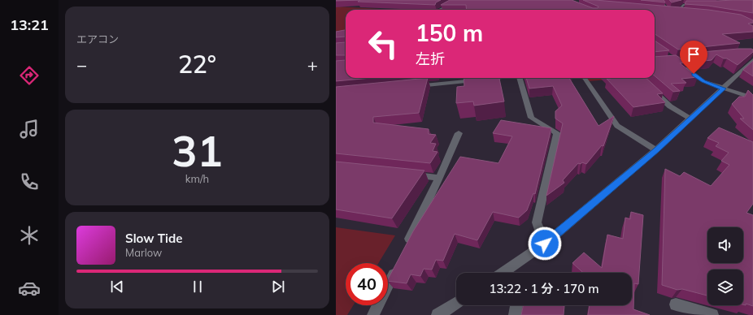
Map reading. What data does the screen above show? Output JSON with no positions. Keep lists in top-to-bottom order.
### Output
{
  "page": {
    "tabs": "13:21",
    "tile": [
      "エアコン",
      ["31", "km/h"]
    ],
    "turn": ["150 m", "左折"],
    "heat": ["−", "22°", "+"],
    "song": ["Slow Tide", "Marlow"],
    "limit": "40",
    "trip": "13:22 · 1 分 · 170 m"
  }
}
